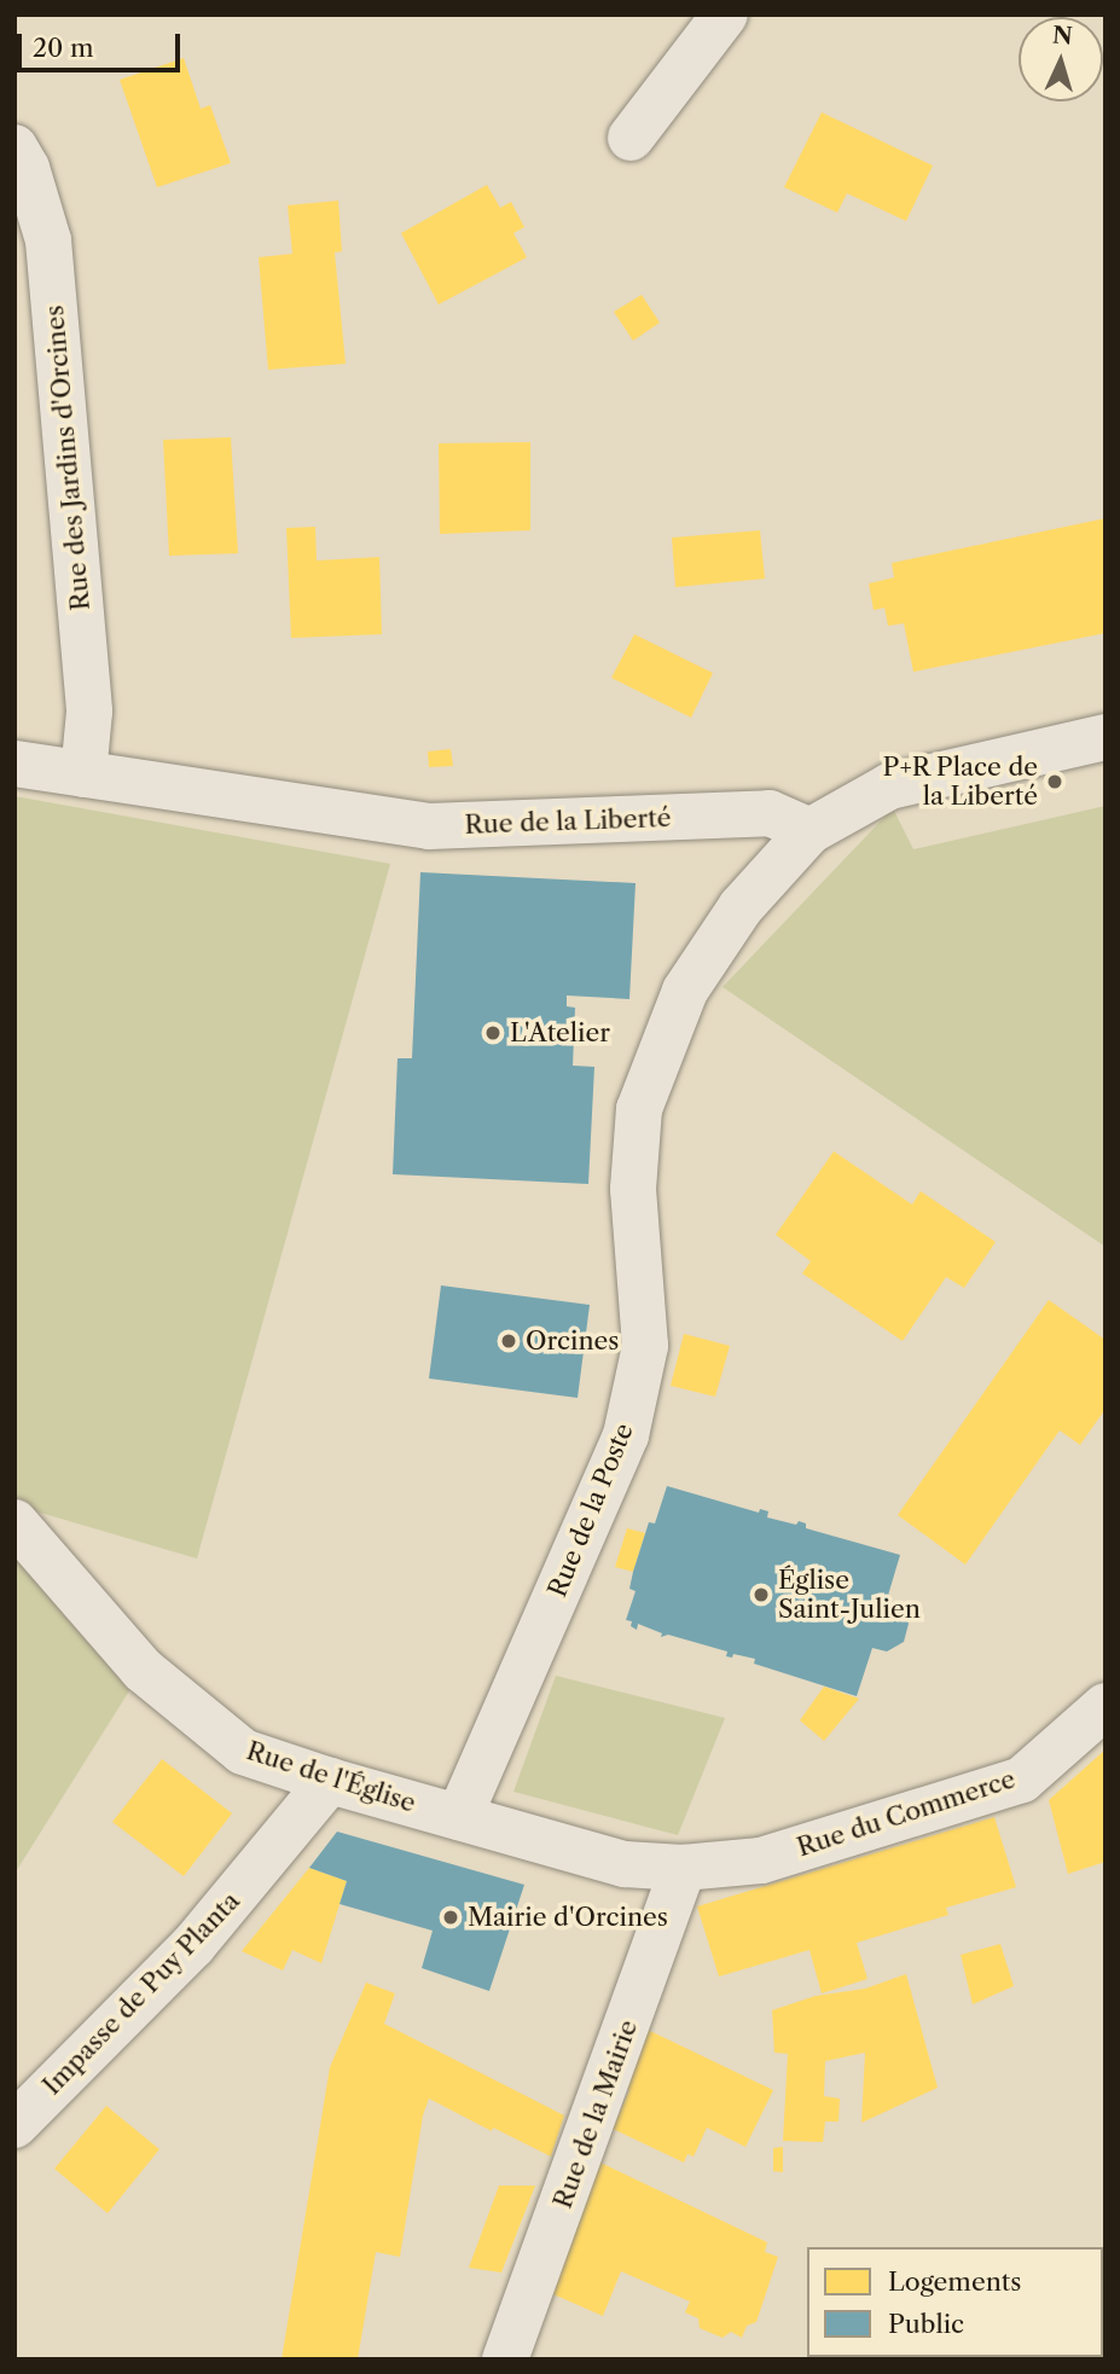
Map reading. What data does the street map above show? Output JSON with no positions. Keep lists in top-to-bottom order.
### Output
{
  "streets": {
    "street": [
      "Rue des Jardins d'Orcines",
      "Rue de la Liberté",
      "Rue de la Poste",
      "Rue de l'Église",
      "Rue du Commerce",
      "Impasse de Puy Planta",
      "Rue de la Mairie"
    ]
  },
  "crossings": [
    ["Rue des Jardins d'Orcines", "Rue de la Liberté"],
    ["Rue de la Liberté", "Rue de la Poste"],
    ["Rue de la Poste", "Rue de l'Église"],
    ["Rue de l'Église", "Rue du Commerce"],
    ["Rue de l'Église", "Impasse de Puy Planta"],
    ["Rue de l'Église", "Rue de la Mairie"],
    ["Rue du Commerce", "Rue de la Mairie"]
  ],
  "places": [
    "P+R Place de la Liberté",
    "L'Atelier",
    "Orcines",
    "Église Saint-Julien",
    "Mairie d'Orcines"
  ],
  "legend": ["Logements", "Public"],
  "scale_bar": "20 m",
  "north": "top"
}
